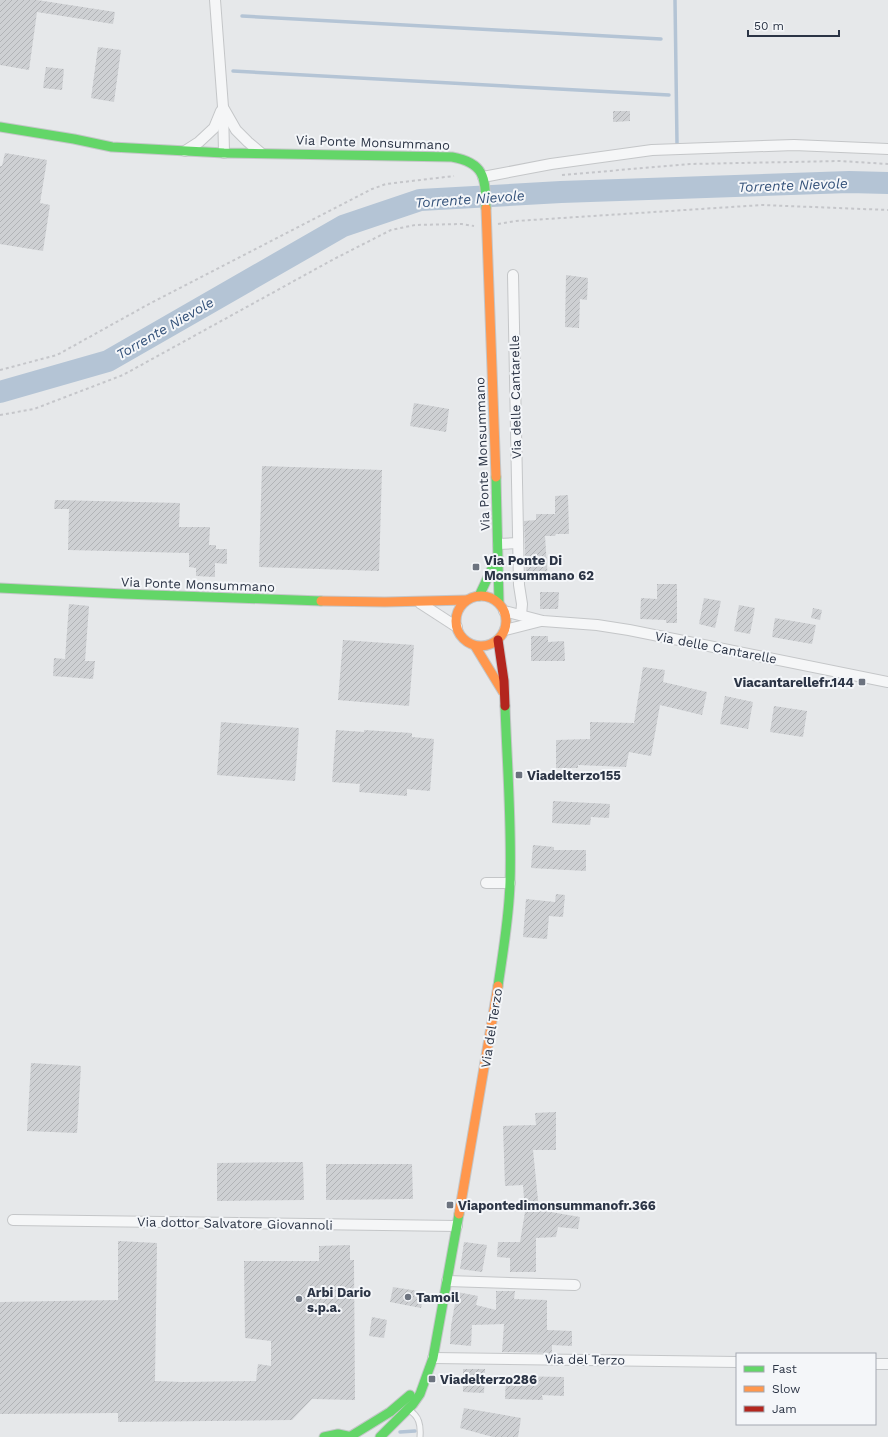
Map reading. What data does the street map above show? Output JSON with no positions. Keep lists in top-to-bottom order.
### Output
{
  "streets": {
    "street": [
      "Via Ponte Monsummano",
      "Via delle Cantarelle",
      "Via del Terzo",
      "Via dottor Salvatore Giovannoli"
    ]
  },
  "crossings": [
    ["Via Ponte Monsummano", "Via delle Cantarelle"],
    ["Via Ponte Monsummano", "Via del Terzo"],
    ["Via delle Cantarelle", "Via del Terzo"],
    ["Via del Terzo", "Via dottor Salvatore Giovannoli"]
  ],
  "water": ["Torrente Nievole"],
  "places": {
    "transit": [
      "Via Ponte Di Monsummano 62",
      "Viacantarellefr.144",
      "Viadelterzo155",
      "Viapontedimonsummanofr.366",
      "Viadelterzo286"
    ],
    "other": ["Tamoil", "Arbi Dario s.p.a."]
  },
  "legend": ["Fast", "Slow", "Jam"],
  "scale_bar": "50 m"
}
